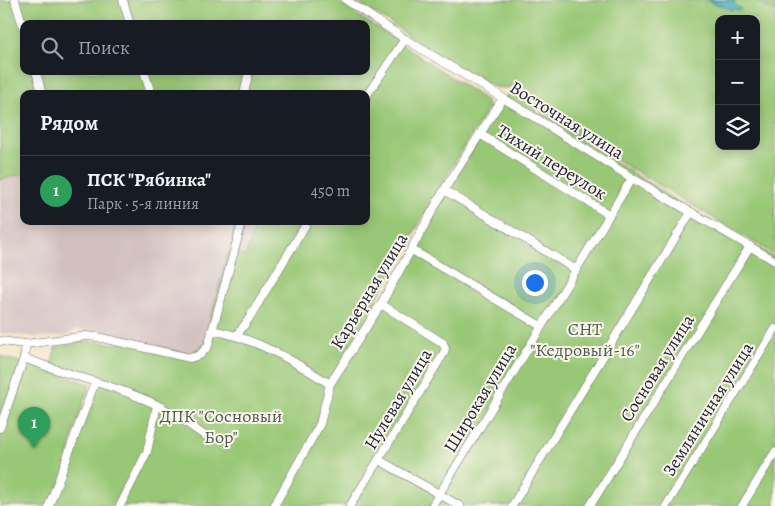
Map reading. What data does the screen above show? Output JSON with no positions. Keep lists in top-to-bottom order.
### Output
{
  "streets": {
    "street": [
      "Восточная улица",
      "Тихий переулок",
      "Карьерная улица",
      "Сосновая улица",
      "Широкая улица",
      "Нулевая улица",
      "Земляничная улица"
    ]
  },
  "crossings": [
    ["Восточная улица", "Карьерная улица"],
    ["Восточная улица", "Сосновая улица"],
    ["Восточная улица", "Широкая улица"],
    ["Тихий переулок", "Карьерная улица"],
    ["Тихий переулок", "Широкая улица"],
    ["Карьерная улица", "Нулевая улица"]
  ],
  "parks": ["СНТ \"Кедровый-16\"", "ДПК \"Сосновый Бор\""],
  "page": {
    "map_buttons": ["+", "−"],
    "search": "Поиск",
    "heading": "Рядом",
    "list": [
      {
        "mark": "1",
        "name": "ПСК \"Рябинка\"",
        "note": "Парк · 5-я линия",
        "value": "450 m"
      }
    ],
    "pins": "1"
  }
}
